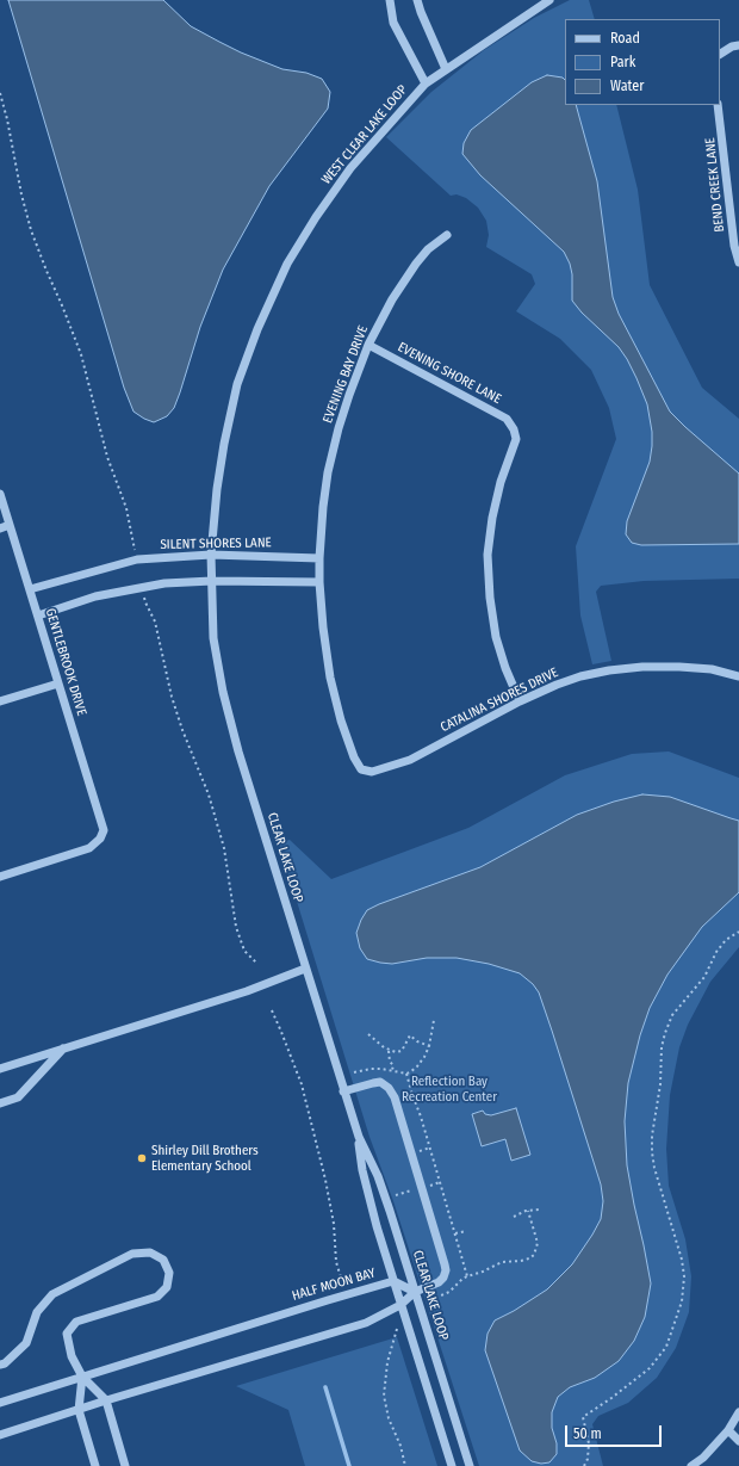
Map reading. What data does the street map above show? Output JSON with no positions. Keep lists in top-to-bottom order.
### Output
{
  "streets": {
    "street": [
      "WEST CLEAR LAKE LOOP",
      "BEND CREEK LANE",
      "EVENING SHORE LANE",
      "EVENING BAY DRIVE",
      "SILENT SHORES LANE",
      "GENTLEBROOK DRIVE",
      "CATALINA SHORES DRIVE",
      "CLEAR LAKE LOOP",
      "HALF MOON BAY"
    ]
  },
  "crossings": [
    ["WEST CLEAR LAKE LOOP", "SILENT SHORES LANE"],
    ["WEST CLEAR LAKE LOOP", "CLEAR LAKE LOOP"],
    ["EVENING SHORE LANE", "EVENING BAY DRIVE"],
    ["EVENING SHORE LANE", "CATALINA SHORES DRIVE"],
    ["EVENING BAY DRIVE", "SILENT SHORES LANE"],
    ["EVENING BAY DRIVE", "CATALINA SHORES DRIVE"],
    ["SILENT SHORES LANE", "GENTLEBROOK DRIVE"],
    ["CLEAR LAKE LOOP", "HALF MOON BAY"]
  ],
  "parks": ["Reflection Bay Recreation Center"],
  "places": ["Shirley Dill Brothers Elementary School"],
  "legend": ["Road", "Park", "Water"],
  "scale_bar": "50 m"
}
